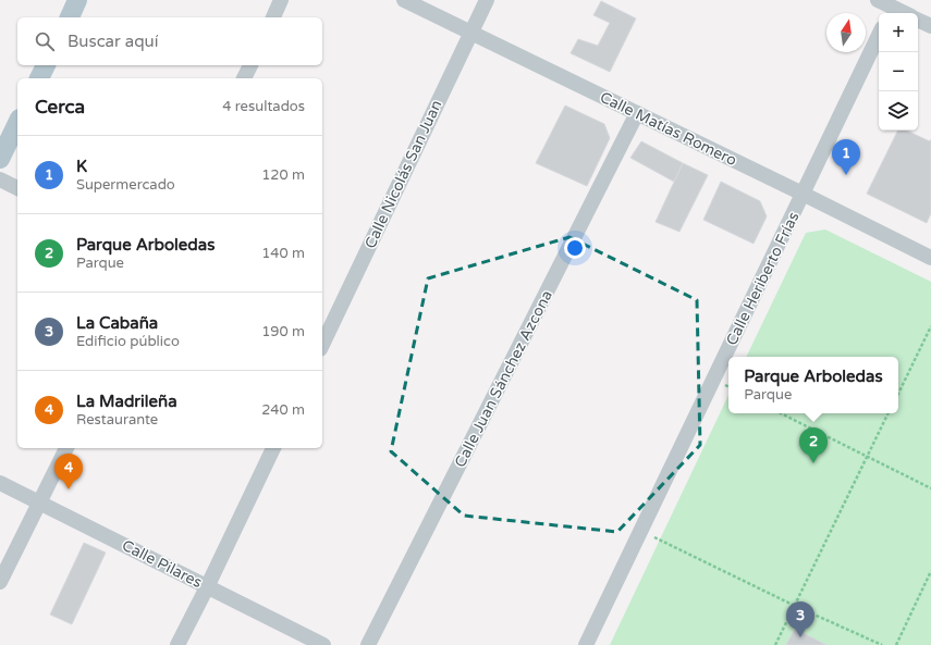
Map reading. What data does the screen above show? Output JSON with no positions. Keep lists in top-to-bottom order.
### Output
{
  "streets": {
    "street": [
      "Calle Matías Romero",
      "Calle Nicolás San Juan",
      "Calle Heriberto Frías",
      "Calle Juan Sánchez Azcona",
      "Calle Pilares"
    ]
  },
  "crossings": [
    ["Calle Matías Romero", "Calle Nicolás San Juan"],
    ["Calle Matías Romero", "Calle Heriberto Frías"],
    ["Calle Matías Romero", "Calle Juan Sánchez Azcona"]
  ],
  "north": "top",
  "page": {
    "map_buttons": ["+", "−"],
    "search": "Buscar aquí",
    "heading": ["Cerca", "4 resultados"],
    "list": [
      {
        "mark": "1",
        "name": "K",
        "note": "Supermercado",
        "value": "120 m"
      },
      {
        "mark": "2",
        "name": "Parque Arboledas",
        "note": "Parque",
        "value": "140 m"
      },
      {
        "mark": "3",
        "name": "La Cabaña",
        "note": "Edificio público",
        "value": "190 m"
      },
      {
        "mark": "4",
        "name": "La Madrileña",
        "note": "Restaurante",
        "value": "240 m"
      }
    ],
    "pins": [
      "1",
      "2",
      "4",
      "3"
    ],
    "popup": ["Parque Arboledas", "Parque"]
  }
}
